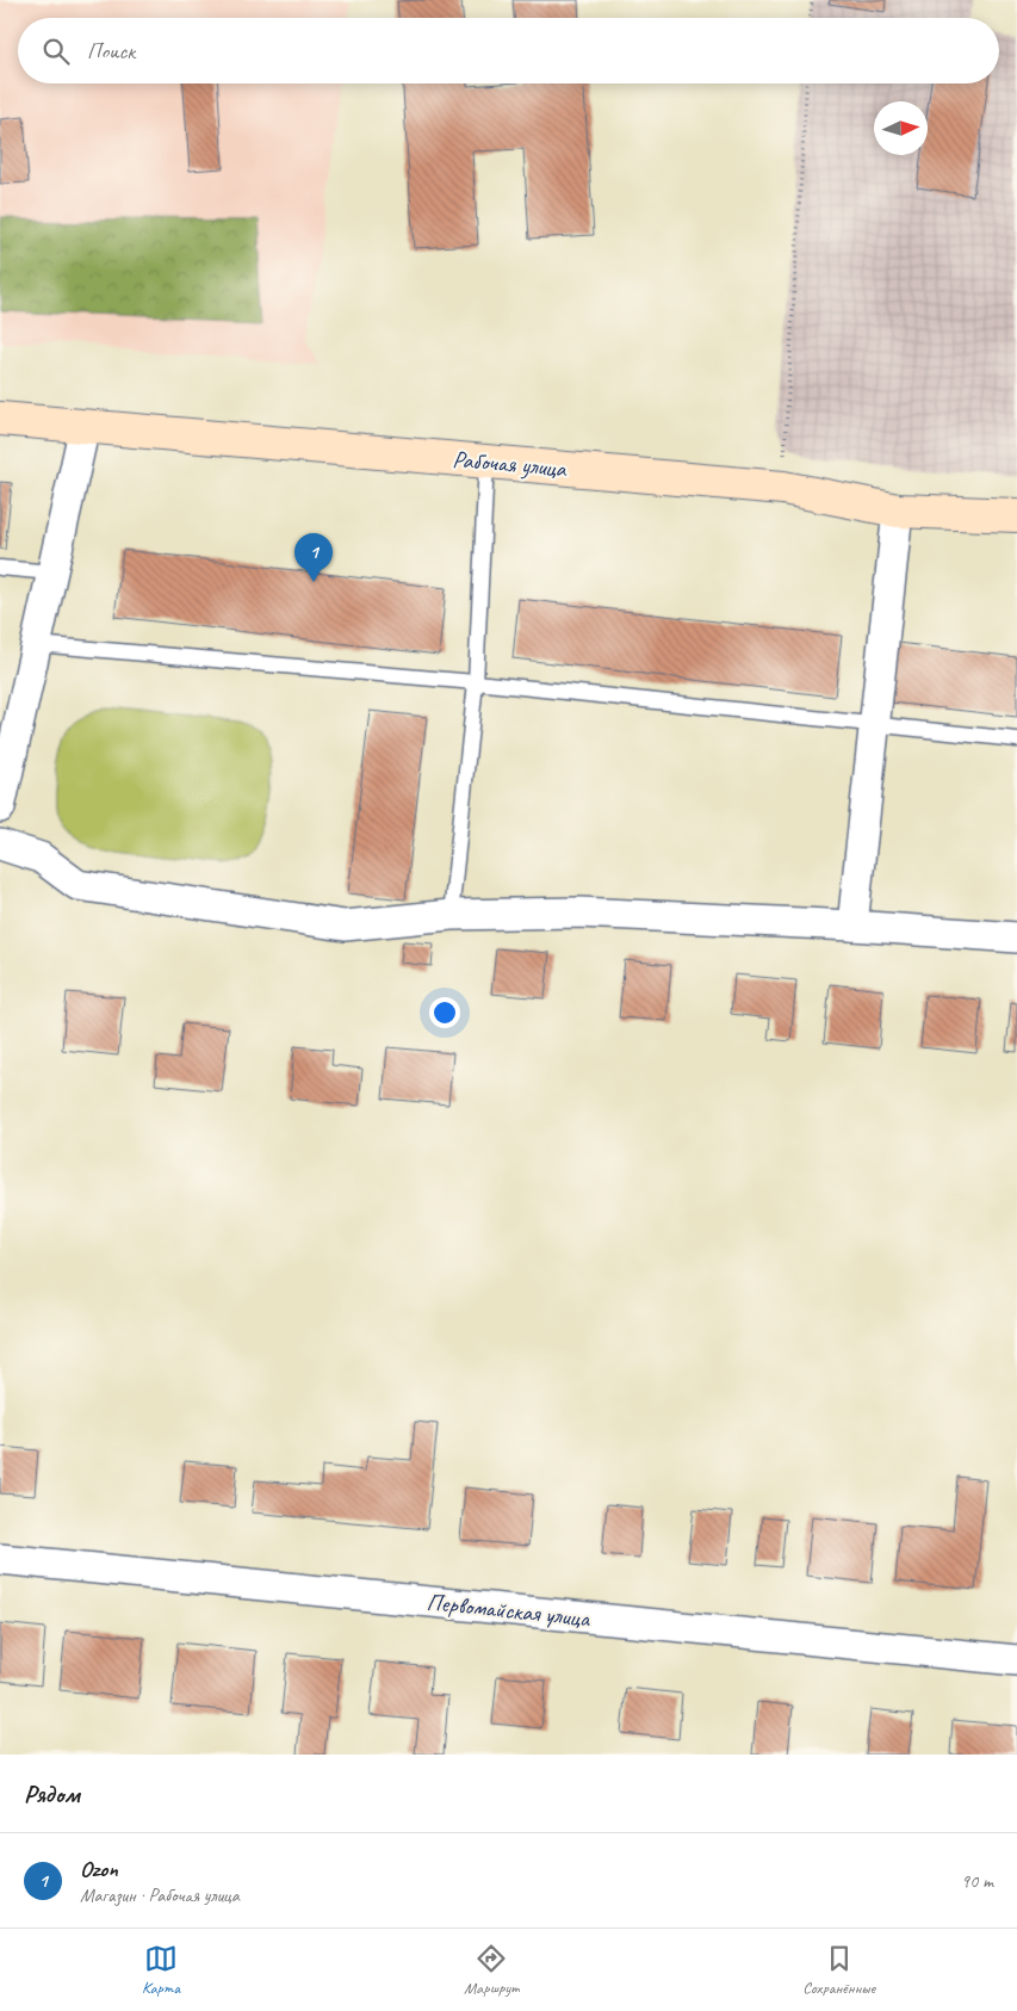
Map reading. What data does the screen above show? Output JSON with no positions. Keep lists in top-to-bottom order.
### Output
{
  "streets": {
    "street": ["Рабочая улица", "Первомайская улица"]
  },
  "north": "right",
  "page": {
    "search": "Поиск",
    "pins": "1",
    "heading": "Рядом",
    "list": [
      {
        "mark": "1",
        "name": "Ozon",
        "note": "Магазин · Рабочая улица",
        "value": "90 m"
      }
    ],
    "nav": ["Карта", "Маршрут", "Сохранённые"]
  }
}
